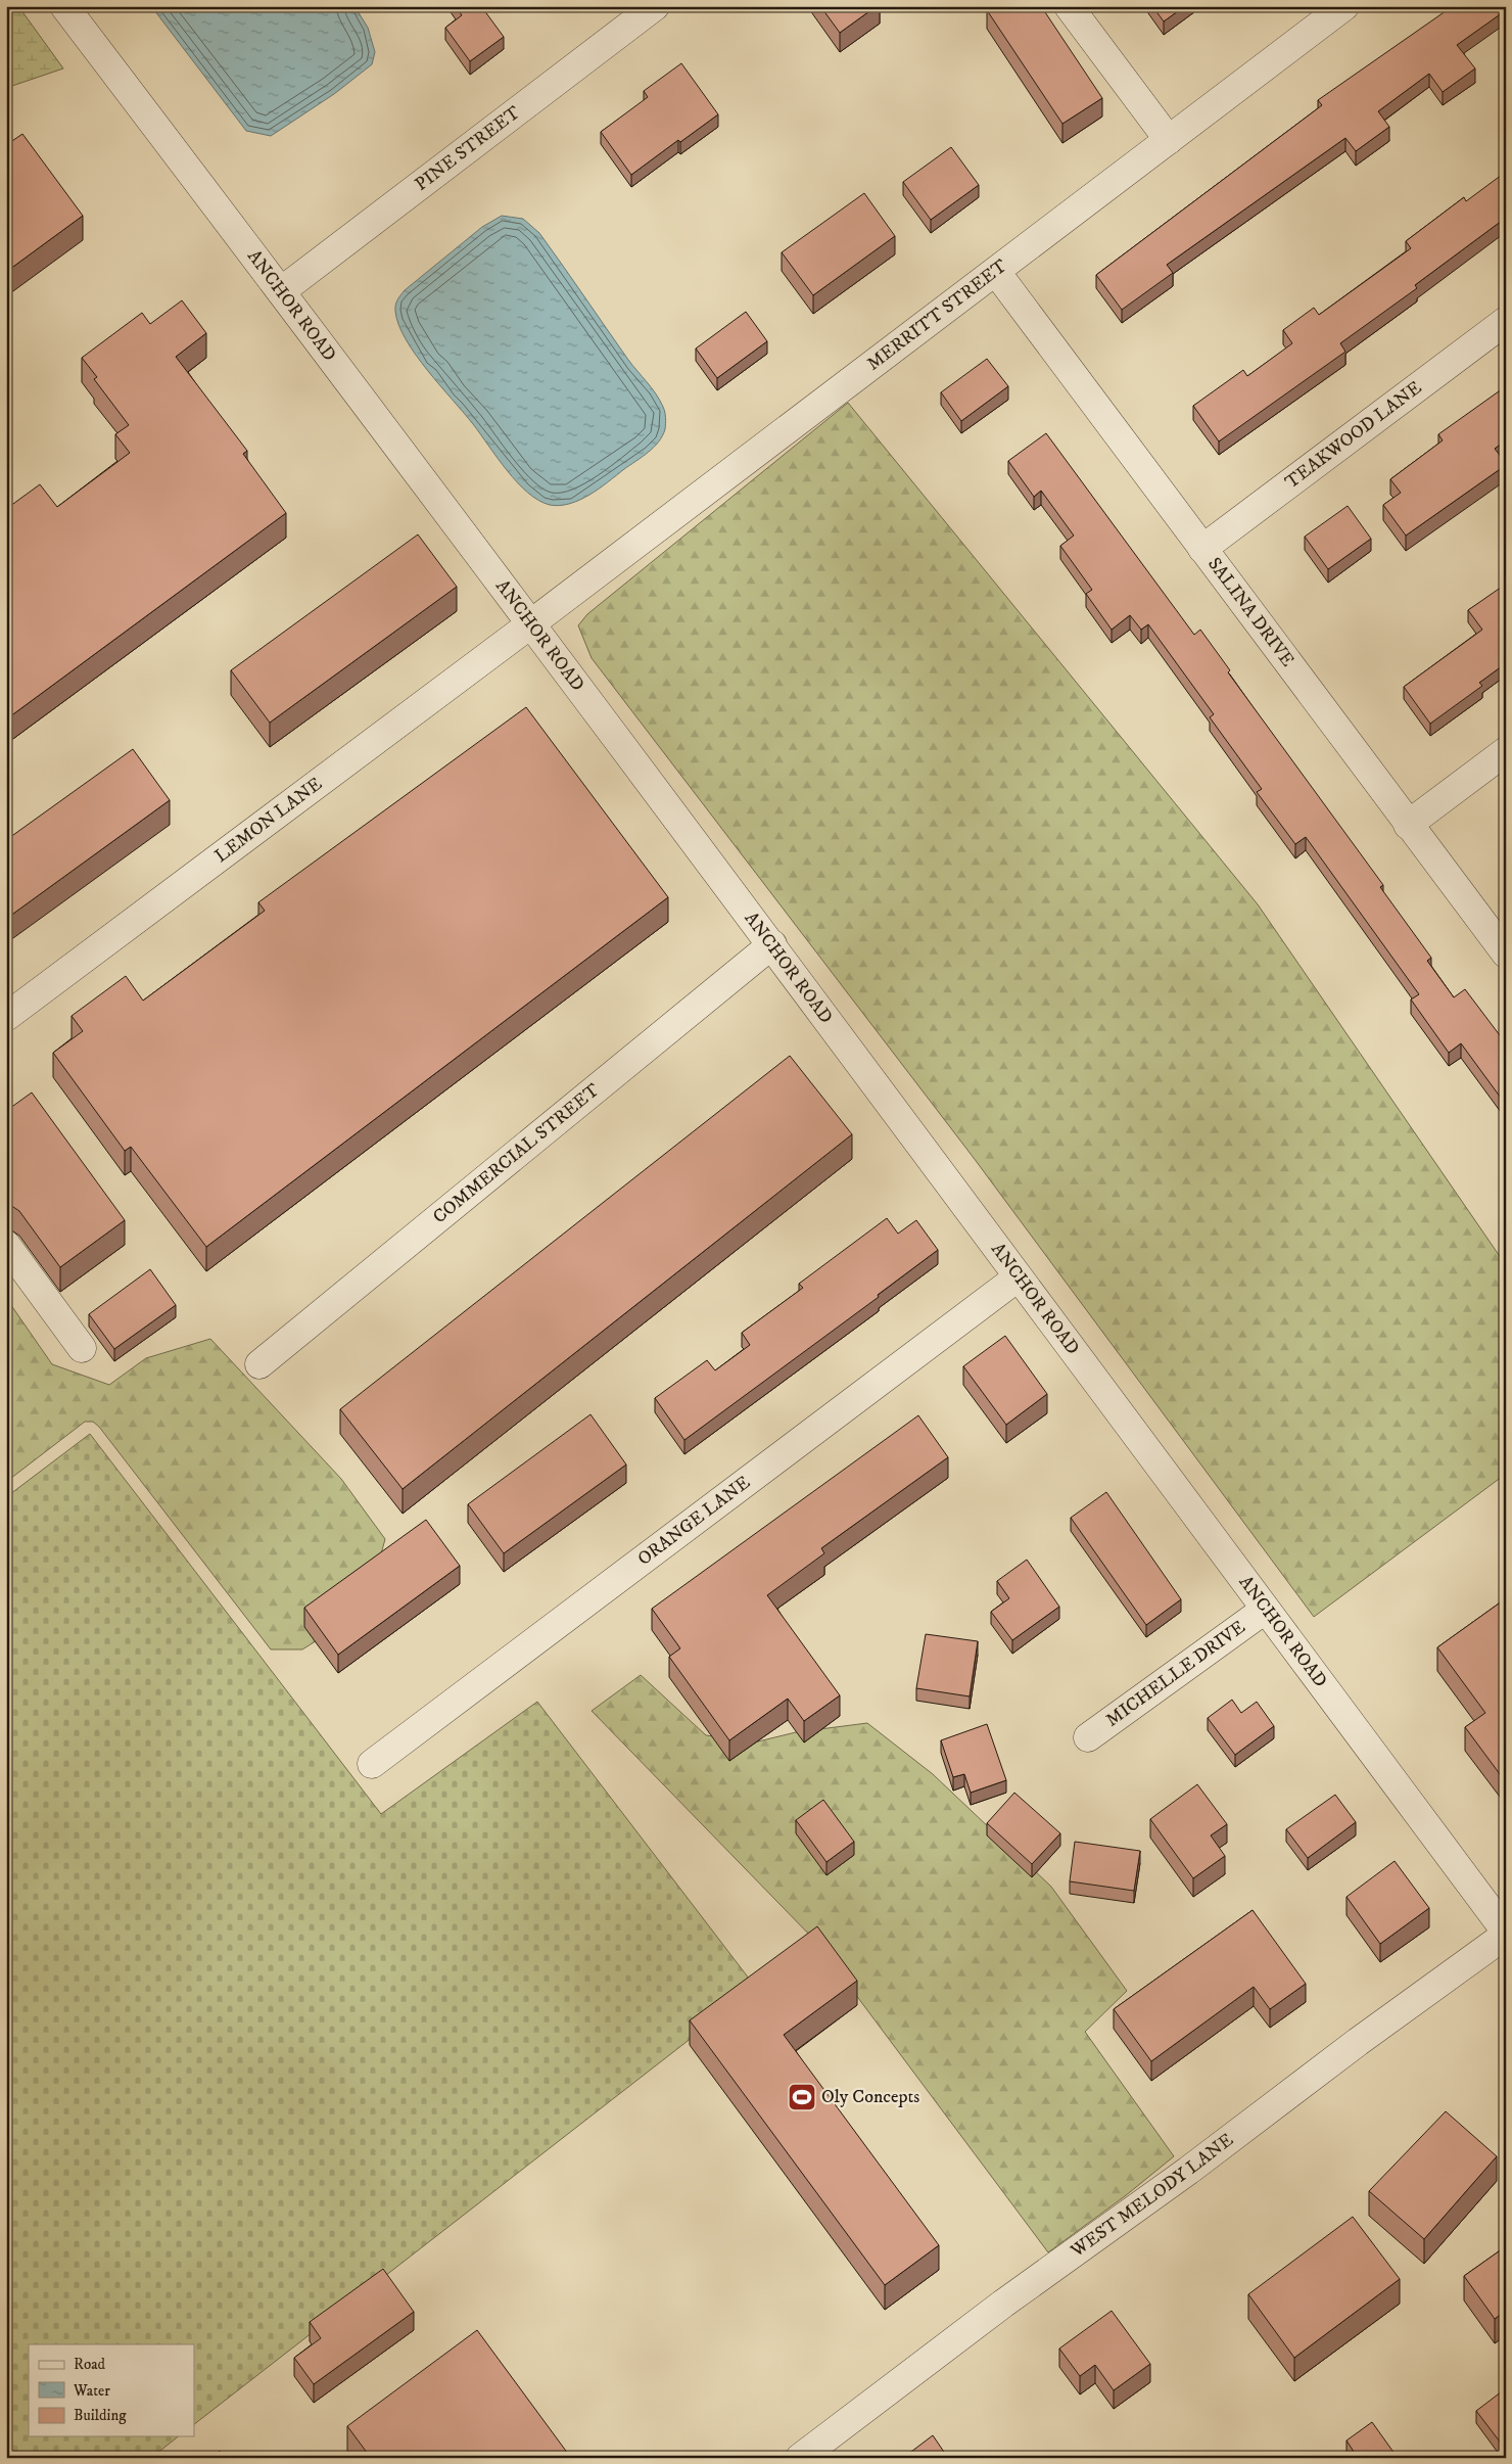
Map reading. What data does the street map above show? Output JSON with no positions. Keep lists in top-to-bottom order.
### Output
{
  "streets": {
    "street": [
      "PINE STREET",
      "ANCHOR ROAD",
      "MERRITT STREET",
      "TEAKWOOD LANE",
      "SALINA DRIVE",
      "LEMON LANE",
      "COMMERCIAL STREET",
      "ORANGE LANE",
      "MICHELLE DRIVE",
      "WEST MELODY LANE"
    ]
  },
  "crossings": [
    ["PINE STREET", "ANCHOR ROAD"],
    ["ANCHOR ROAD", "MERRITT STREET"],
    ["ANCHOR ROAD", "LEMON LANE"],
    ["ANCHOR ROAD", "COMMERCIAL STREET"],
    ["ANCHOR ROAD", "ORANGE LANE"],
    ["ANCHOR ROAD", "MICHELLE DRIVE"],
    ["ANCHOR ROAD", "WEST MELODY LANE"],
    ["MERRITT STREET", "SALINA DRIVE"],
    ["MERRITT STREET", "LEMON LANE"],
    ["TEAKWOOD LANE", "SALINA DRIVE"]
  ],
  "places": {
    "sports": ["Oly Concepts"]
  },
  "legend": ["Road", "Water", "Building"]
}
